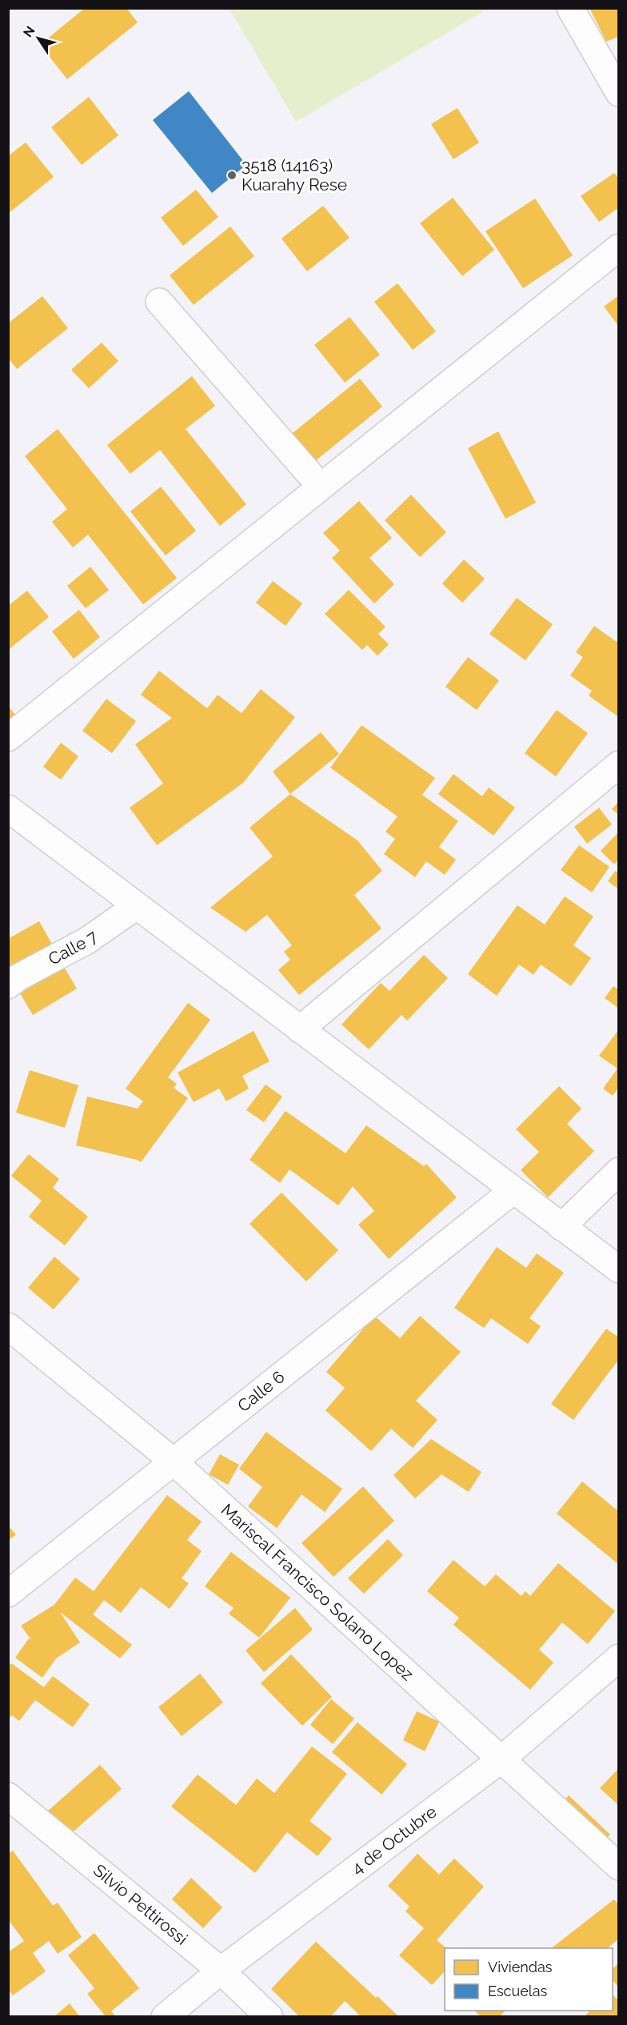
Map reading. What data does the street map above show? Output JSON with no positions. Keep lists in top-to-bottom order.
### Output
{
  "streets": {
    "street": [
      "Calle 7",
      "Calle 6",
      "Mariscal Francisco Solano Lopez",
      "4 de Octubre",
      "Silvio Pettirossi"
    ]
  },
  "crossings": [
    ["Calle 6", "Mariscal Francisco Solano Lopez"],
    ["Mariscal Francisco Solano Lopez", "4 de Octubre"],
    ["4 de Octubre", "Silvio Pettirossi"]
  ],
  "places": ["3518 (14163) Kuarahy Rese"],
  "legend": ["Viviendas", "Escuelas"],
  "north": "top left"
}
